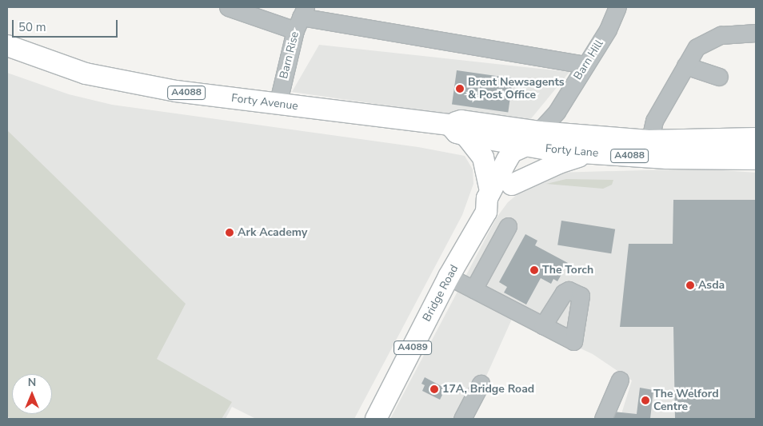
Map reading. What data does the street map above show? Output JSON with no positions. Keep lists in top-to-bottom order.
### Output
{
  "streets": {
    "main road": [
      "A4088",
      "Forty Avenue",
      "Forty Lane",
      "Bridge Road",
      "A4089"
    ],
    "street": ["Barn Rise", "Barn Hill"]
  },
  "crossings": [
    ["Barn Rise", "Forty Avenue"],
    ["Barn Hill", "Forty Avenue"],
    ["Barn Hill", "Forty Lane"],
    ["Barn Hill", "Bridge Road"],
    ["Forty Avenue", "Forty Lane"],
    ["Forty Avenue", "Bridge Road"],
    ["Forty Lane", "Bridge Road"]
  ],
  "places": [
    "Brent Newsagents & Post Office",
    "Ark Academy",
    "The Torch",
    "Asda",
    "17A, Bridge Road",
    "The Welford Centre"
  ],
  "scale_bar": "50 m",
  "north": "top"
}
